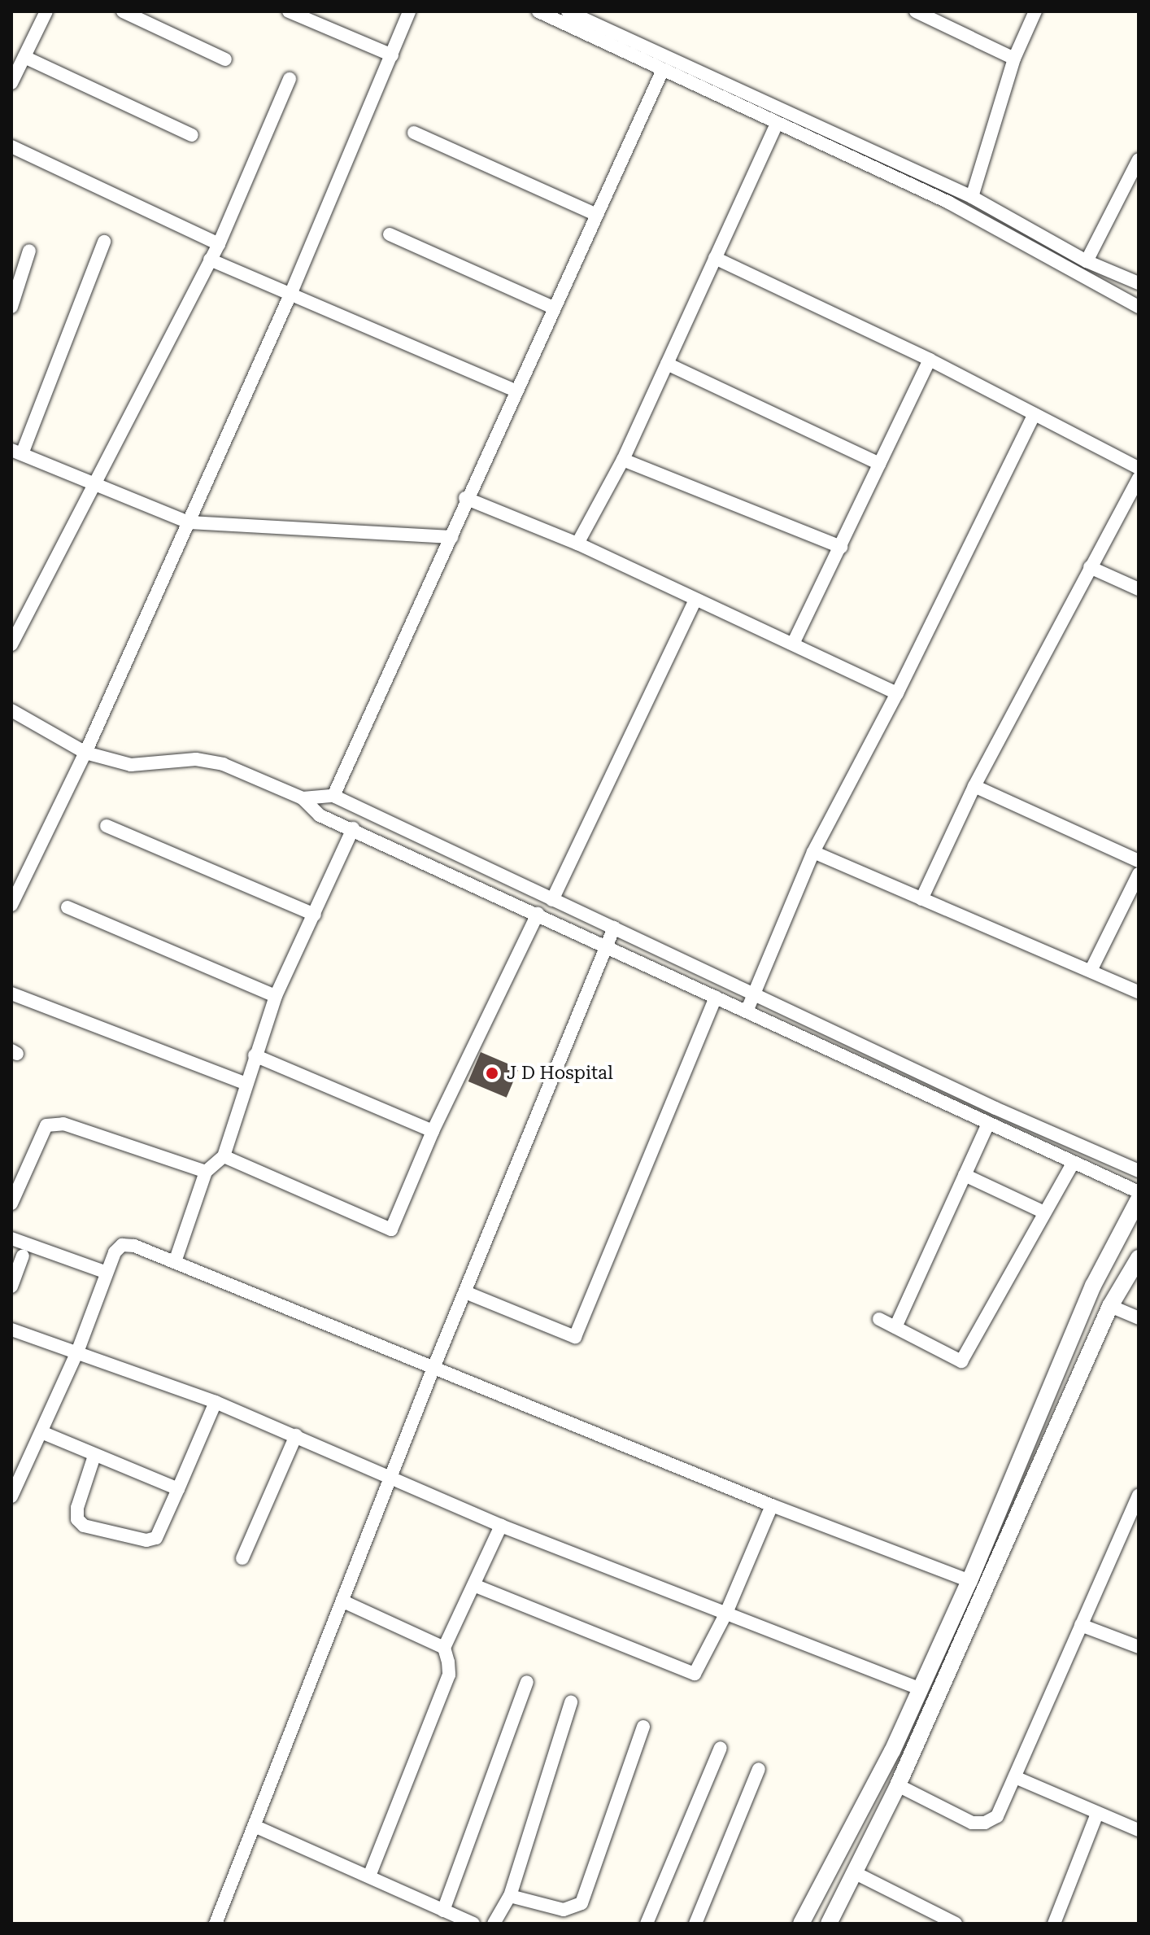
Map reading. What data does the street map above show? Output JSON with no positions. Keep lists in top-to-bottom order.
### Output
{
  "places": ["J D Hospital"]
}
